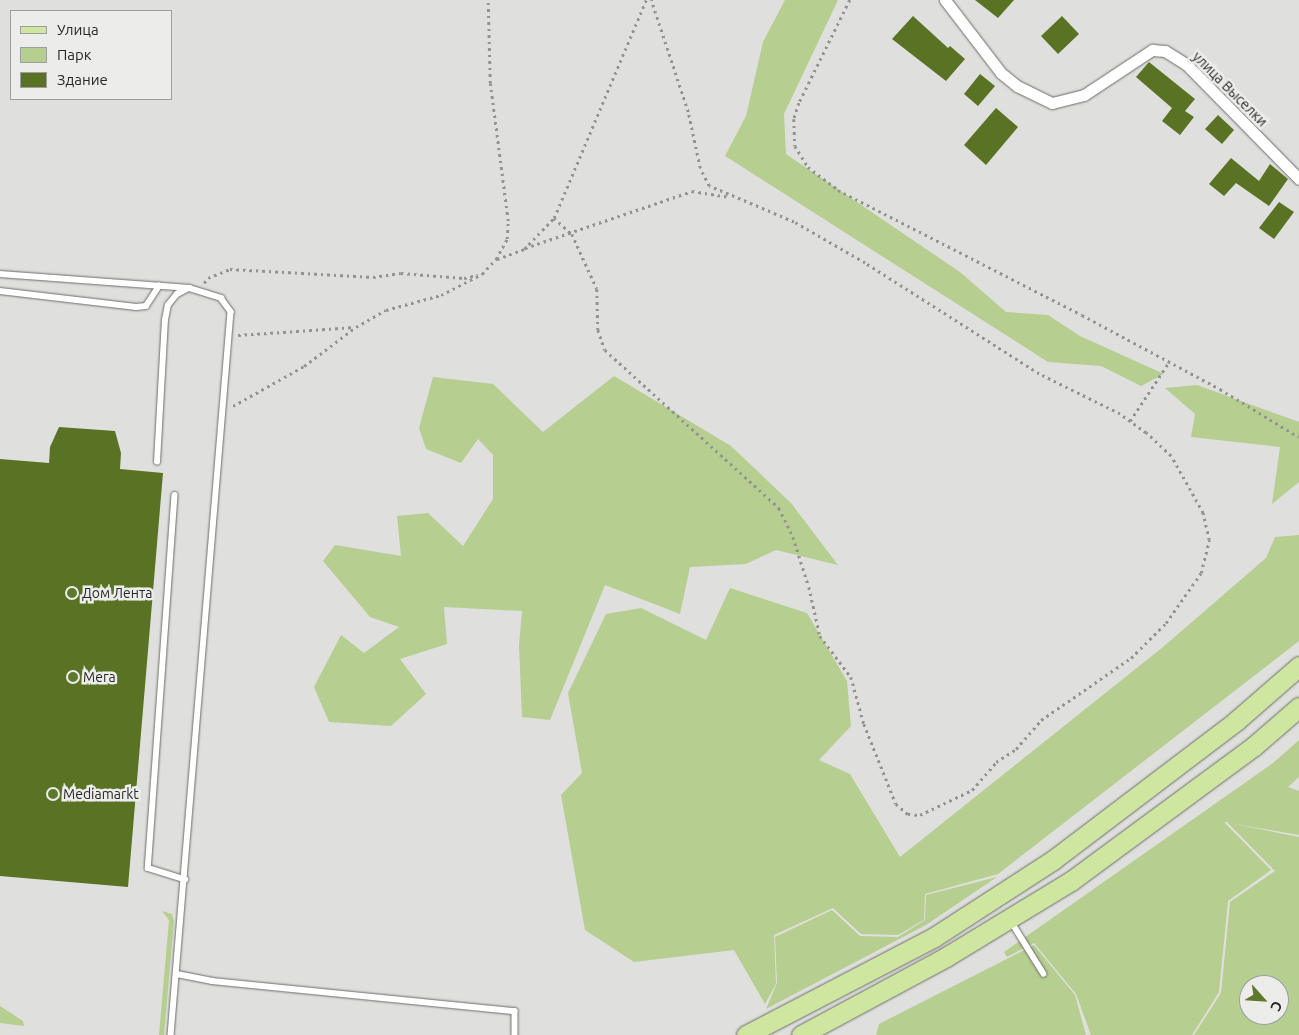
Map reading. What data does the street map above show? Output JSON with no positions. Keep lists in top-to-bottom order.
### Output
{
  "streets": {
    "street": ["улица Выселки"]
  },
  "places": ["Дом Лента", "Мега", "Mediamarkt"],
  "legend": ["Улица", "Парк", "Здание"],
  "north": "bottom right"
}
